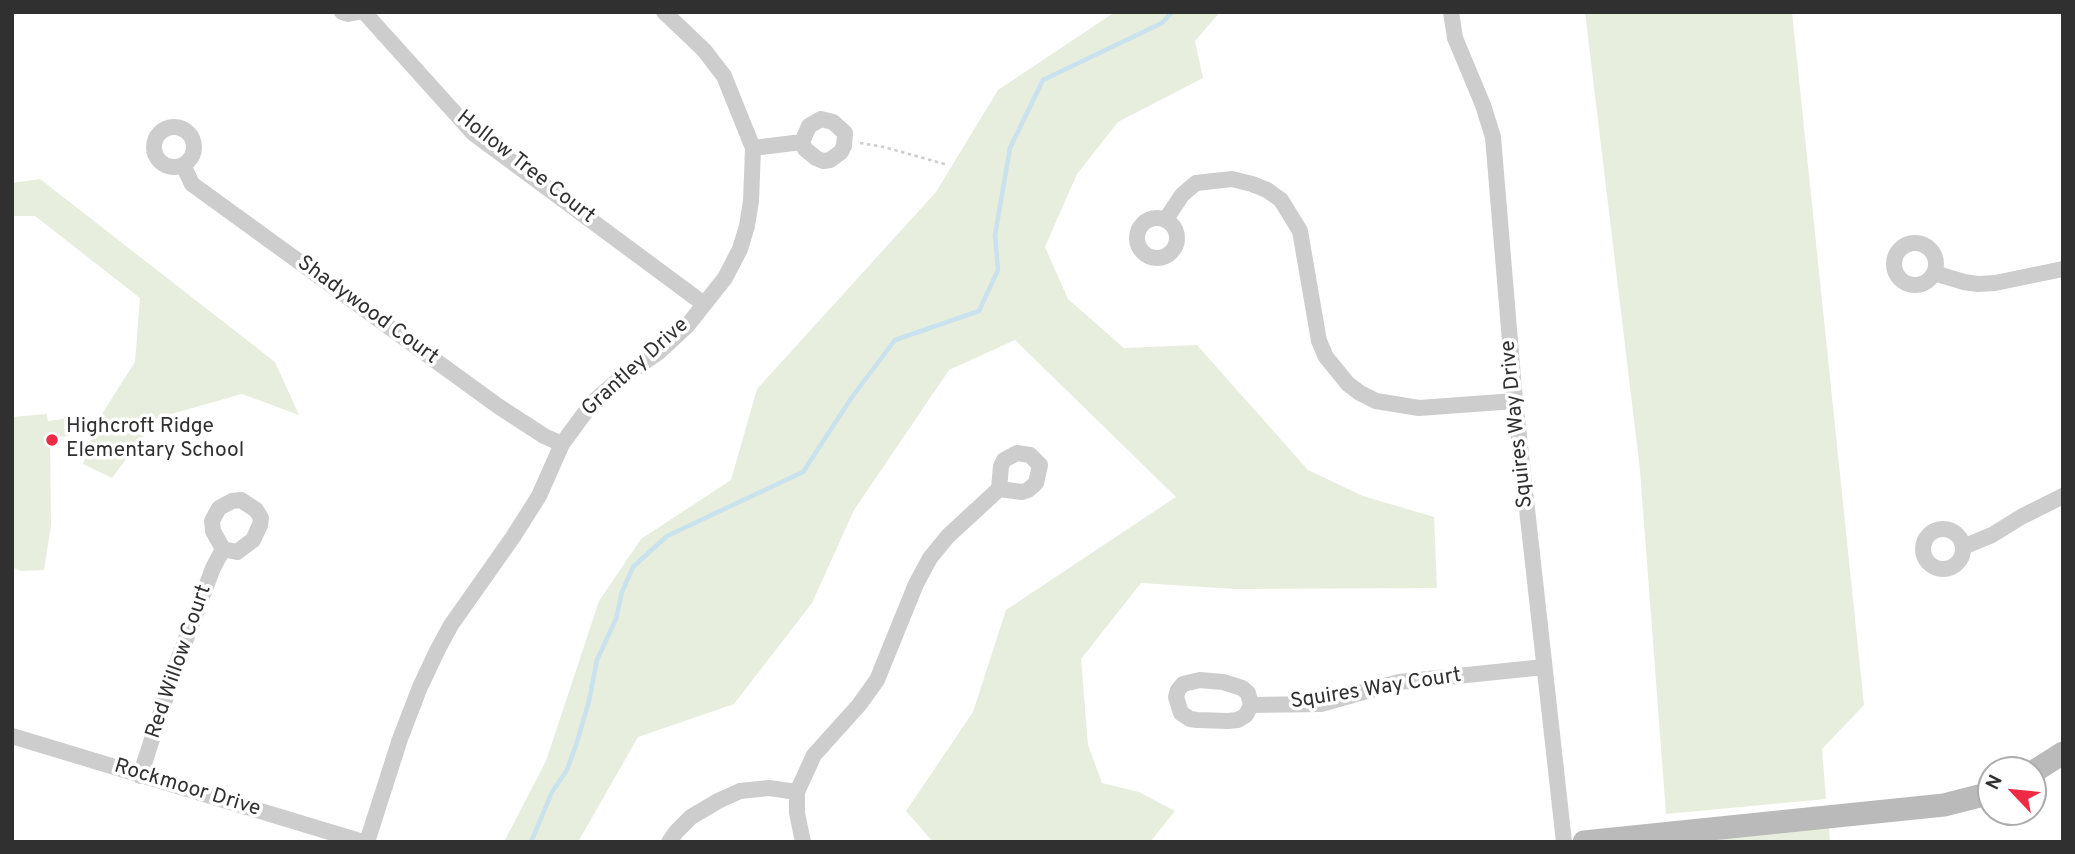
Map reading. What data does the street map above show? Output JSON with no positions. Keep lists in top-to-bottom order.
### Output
{
  "streets": {
    "street": [
      "Hollow Tree Court",
      "Shadywood Court",
      "Grantley Drive",
      "Squires Way Drive",
      "Red Willow Court",
      "Squires Way Court",
      "Rockmoor Drive"
    ]
  },
  "crossings": [
    ["Hollow Tree Court", "Grantley Drive"],
    ["Shadywood Court", "Grantley Drive"],
    ["Grantley Drive", "Rockmoor Drive"],
    ["Squires Way Drive", "Squires Way Court"],
    ["Red Willow Court", "Rockmoor Drive"]
  ],
  "places": ["Highcroft Ridge Elementary School"],
  "north": "top left"
}
